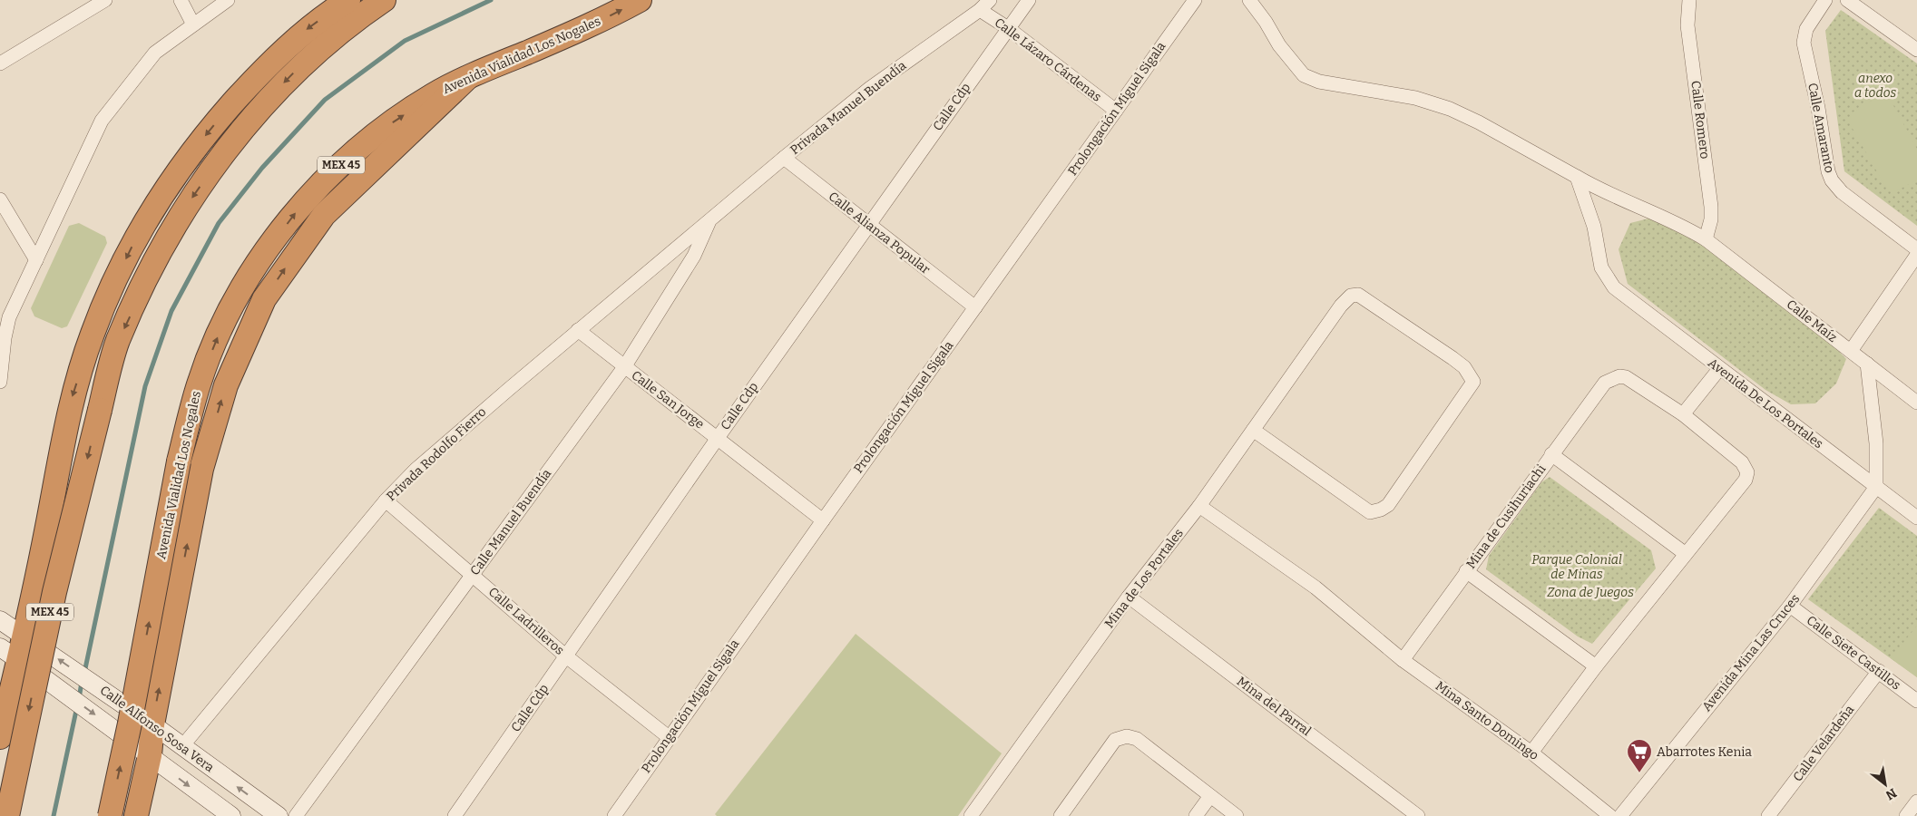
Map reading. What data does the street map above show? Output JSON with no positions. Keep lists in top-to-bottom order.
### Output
{
  "streets": {
    "highway": ["Avenida Vialidad Los Nogales", "MEX 45"],
    "main road": ["Calle Alfonso Sosa Vera"],
    "street": [
      "Calle Lázaro Cárdenas",
      "Calle Cdp",
      "Privada Manuel Buendía",
      "Prolongación Miguel Sigala",
      "Calle Romero",
      "Calle Amaranto",
      "Calle Alianza Popular",
      "Calle Maíz",
      "Calle San Jorge",
      "Avenida De Los Portales",
      "Privada Rodolfo Fierro",
      "Mina de Cusihuriachi",
      "Calle Manuel Buendía",
      "Mina de Los Portales",
      "Calle Ladrilleros",
      "Avenida Mina Las Cruces",
      "Calle Siete Castillos",
      "Mina del Parral",
      "Mina Santo Domingo",
      "Calle Velardeña"
    ]
  },
  "crossings": [
    ["Calle Lázaro Cárdenas", "Calle Cdp"],
    ["Calle Lázaro Cárdenas", "Privada Manuel Buendía"],
    ["Calle Lázaro Cárdenas", "Prolongación Miguel Sigala"],
    ["Calle Cdp", "Calle Alianza Popular"],
    ["Calle Cdp", "Calle San Jorge"],
    ["Calle Cdp", "Calle Ladrilleros"],
    ["Privada Manuel Buendía", "Calle Alianza Popular"],
    ["Privada Manuel Buendía", "Privada Rodolfo Fierro"],
    ["Privada Manuel Buendía", "Calle Manuel Buendía"],
    ["Prolongación Miguel Sigala", "Calle Alianza Popular"],
    ["Prolongación Miguel Sigala", "Calle San Jorge"],
    ["Prolongación Miguel Sigala", "Calle Ladrilleros"],
    ["Calle Romero", "Calle Maíz"],
    ["Calle Maíz", "Avenida De Los Portales"],
    ["Calle San Jorge", "Privada Rodolfo Fierro"],
    ["Calle San Jorge", "Calle Manuel Buendía"],
    ["Avenida De Los Portales", "Avenida Mina Las Cruces"],
    ["Privada Rodolfo Fierro", "Calle Manuel Buendía"],
    ["Privada Rodolfo Fierro", "Calle Ladrilleros"],
    ["Privada Rodolfo Fierro", "Calle Alfonso Sosa Vera"],
    ["Mina de Cusihuriachi", "Mina Santo Domingo"],
    ["Calle Manuel Buendía", "Calle Ladrilleros"],
    ["Mina de Los Portales", "Mina del Parral"],
    ["Mina de Los Portales", "Mina Santo Domingo"],
    ["Avenida Mina Las Cruces", "Calle Siete Castillos"],
    ["Calle Siete Castillos", "Calle Velardeña"]
  ],
  "parks": ["anexo a todos", "Parque Colonial de Minas", "Zona de Juegos"],
  "places": {
    "supermarket": ["Abarrotes Kenia"]
  },
  "north": "bottom right"
}
